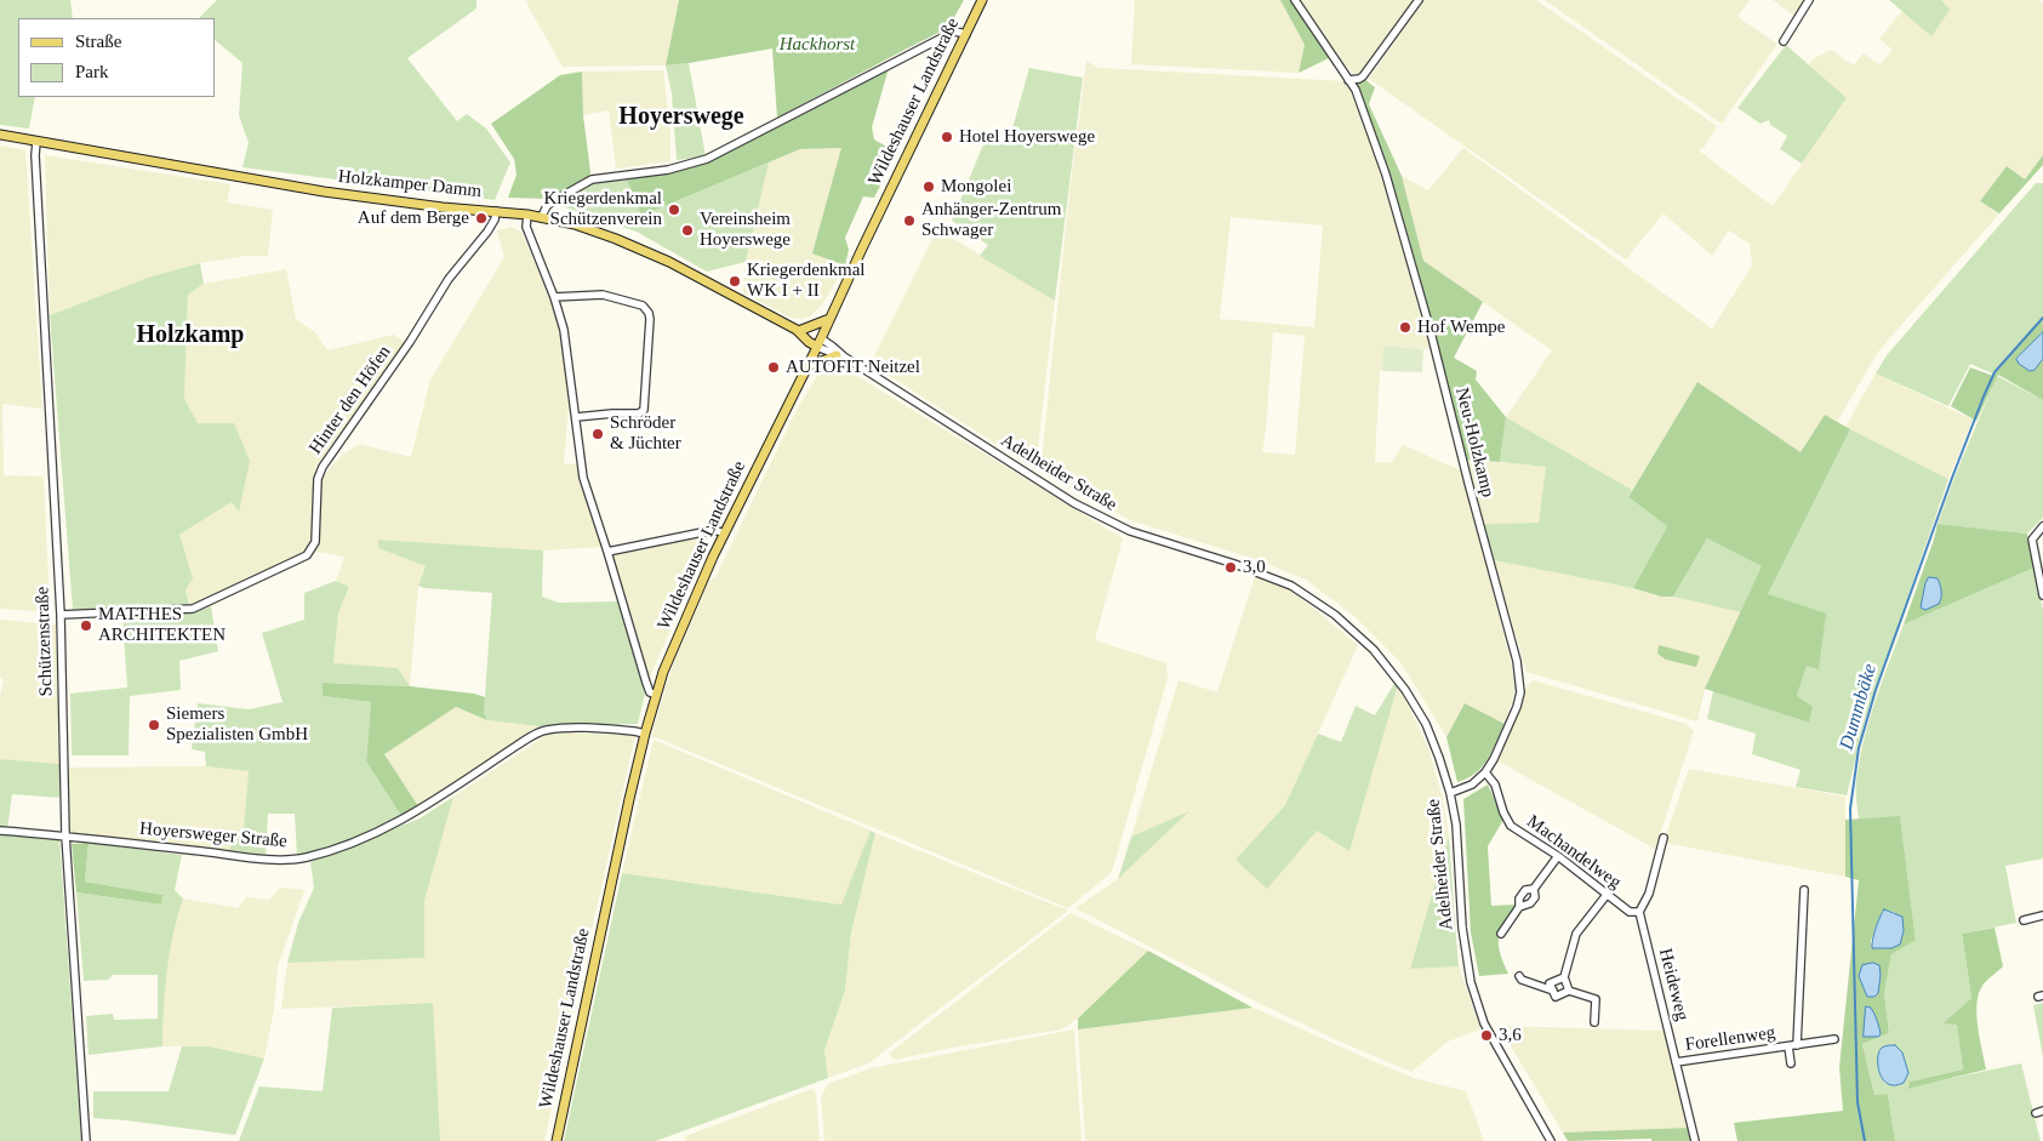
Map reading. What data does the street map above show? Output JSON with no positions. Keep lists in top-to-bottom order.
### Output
{
  "streets": {
    "main road": ["Wildeshauser Landstraße", "Holzkamper Damm"],
    "street": [
      "Hinter den Höfen",
      "Neu-Holzkamp",
      "Adelheider Straße",
      "Schützenstraße",
      "Hoyersweger Straße",
      "Machandelweg",
      "Heideweg",
      "Forellenweg"
    ]
  },
  "crossings": [
    ["Wildeshauser Landstraße", "Holzkamper Damm"],
    ["Wildeshauser Landstraße", "Adelheider Straße"],
    ["Wildeshauser Landstraße", "Hoyersweger Straße"],
    ["Holzkamper Damm", "Hinter den Höfen"],
    ["Holzkamper Damm", "Adelheider Straße"],
    ["Holzkamper Damm", "Schützenstraße"],
    ["Hinter den Höfen", "Schützenstraße"],
    ["Neu-Holzkamp", "Adelheider Straße"],
    ["Neu-Holzkamp", "Machandelweg"],
    ["Schützenstraße", "Hoyersweger Straße"],
    ["Machandelweg", "Heideweg"],
    ["Heideweg", "Forellenweg"]
  ],
  "districts": ["Hoyerswege", "Holzkamp"],
  "water": ["Dummbäke"],
  "parks": ["Hackhorst"],
  "places": [
    "Hotel Hoyerswege",
    "Mongolei",
    "Kriegerdenkmal Schützenverein",
    "Auf dem Berge",
    "Anhänger-Zentrum Schwager",
    "Vereinsheim Hoyerswege",
    "Kriegerdenkmal WK I + II",
    "Hof Wempe",
    "AUTOFIT Neitzel",
    "Schröder & Jüchter",
    "3,0",
    "MATTHES ARCHITEKTEN",
    "Siemers Spezialisten GmbH",
    "3,6"
  ],
  "legend": ["Straße", "Park"]
}
